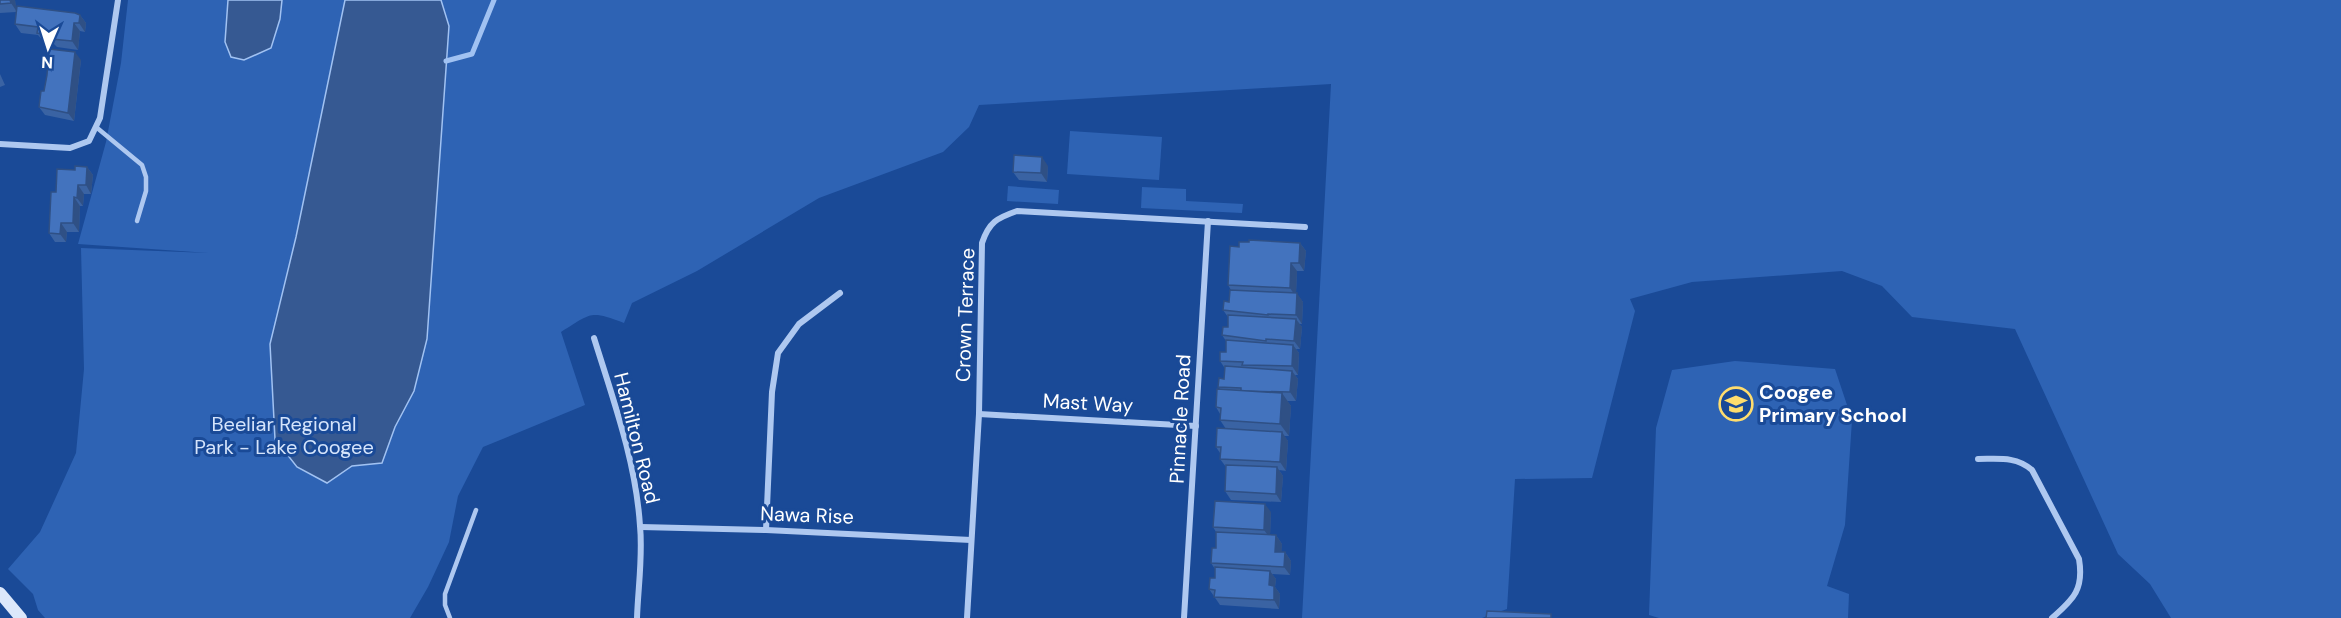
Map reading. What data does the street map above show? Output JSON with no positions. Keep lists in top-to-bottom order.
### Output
{
  "streets": {
    "street": [
      "Crown Terrace",
      "Mast Way",
      "Pinnacle Road",
      "Hamilton Road",
      "Nawa Rise"
    ]
  },
  "crossings": [
    ["Crown Terrace", "Mast Way"],
    ["Crown Terrace", "Pinnacle Road"],
    ["Crown Terrace", "Nawa Rise"],
    ["Mast Way", "Pinnacle Road"],
    ["Hamilton Road", "Nawa Rise"]
  ],
  "parks": ["Beeliar Regional Park - Lake Coogee"],
  "places": {
    "school or university": ["Coogee Primary School"]
  },
  "north": "bottom"
}
